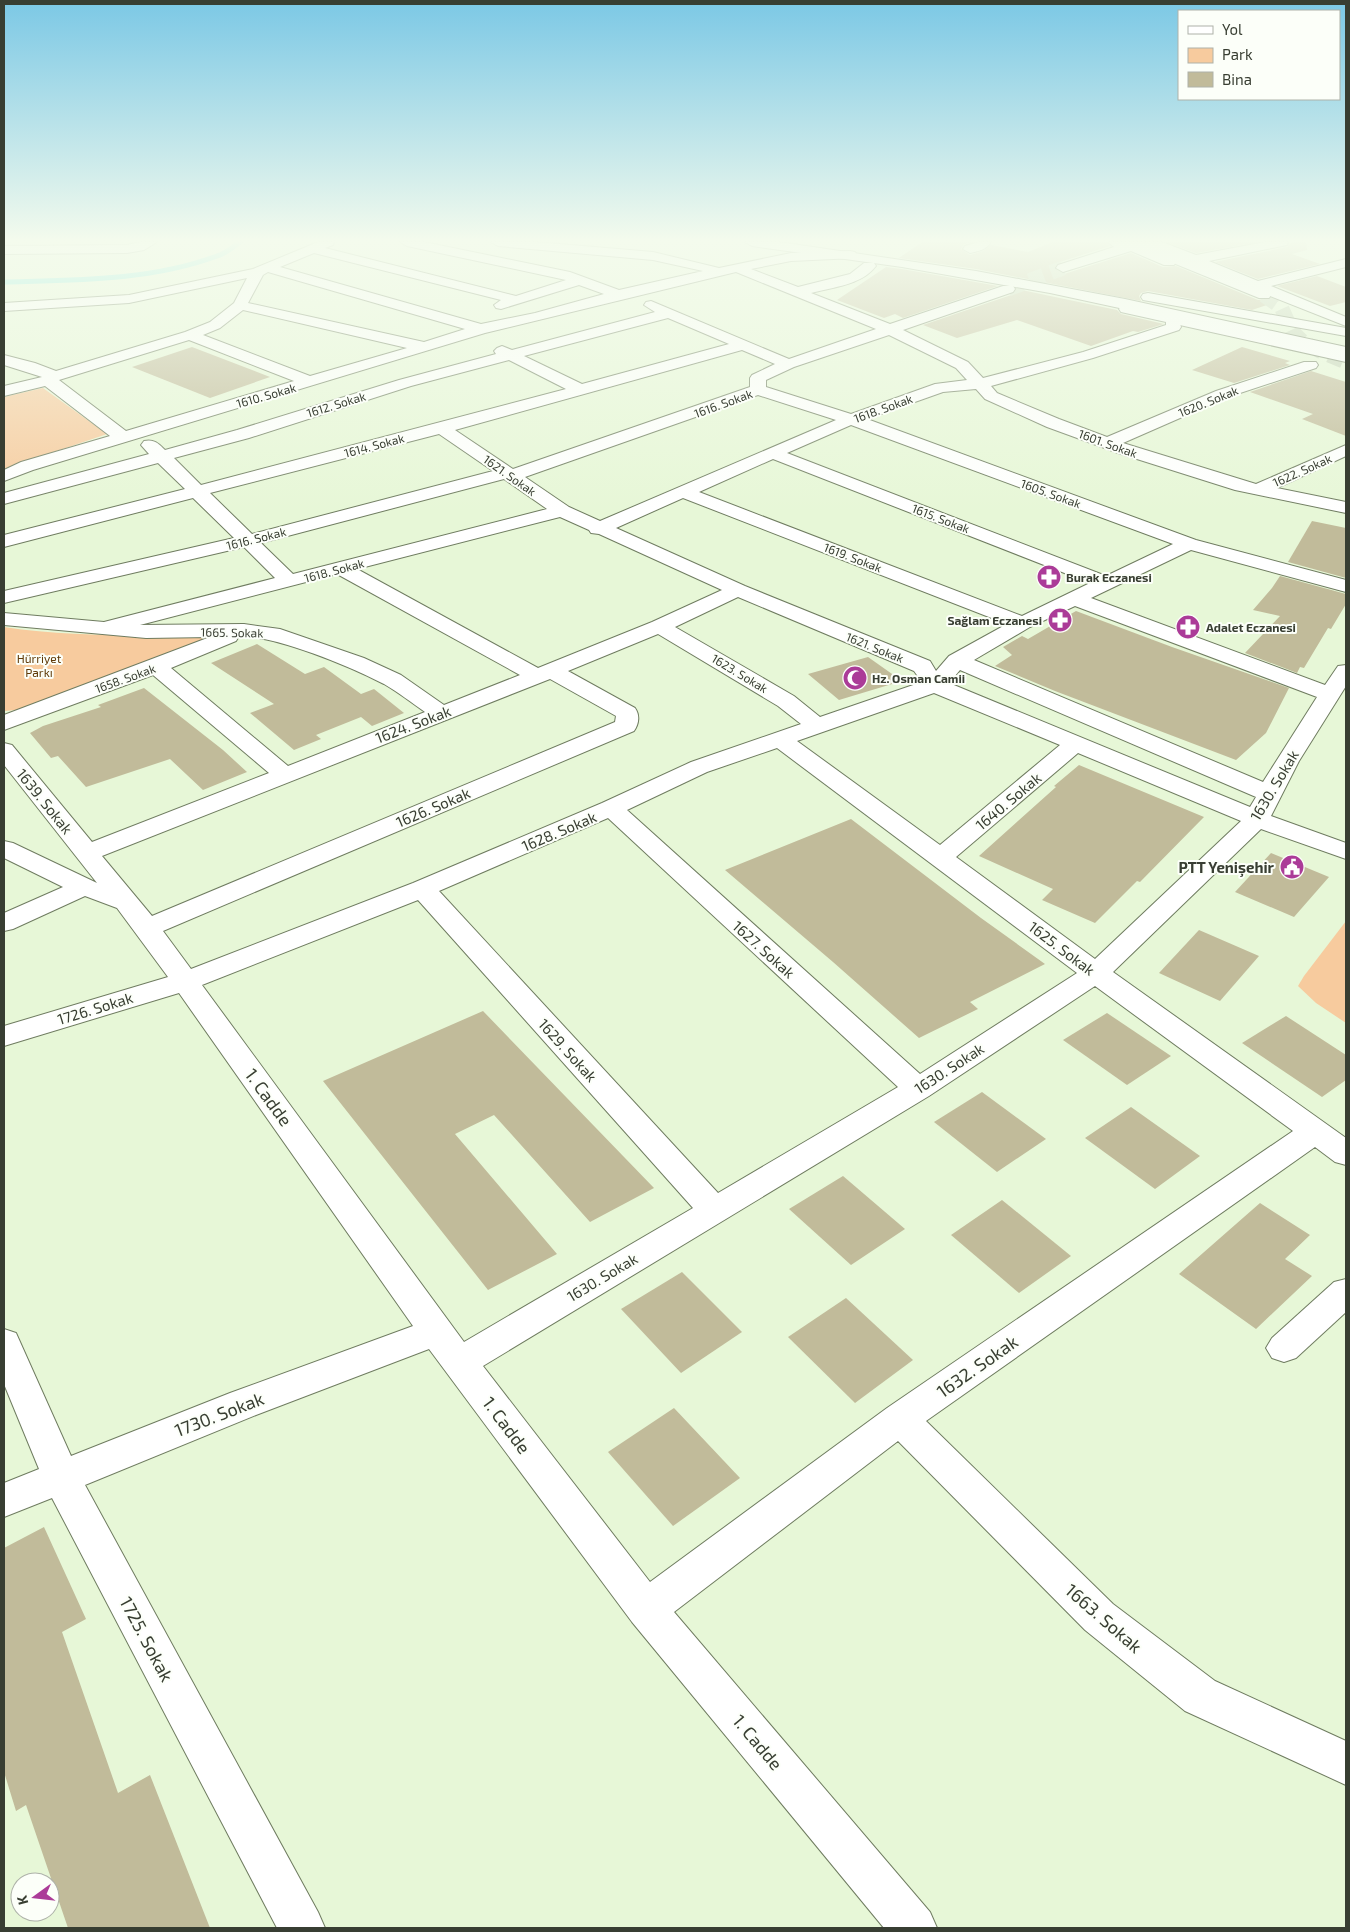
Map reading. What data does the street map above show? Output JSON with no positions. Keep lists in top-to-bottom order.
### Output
{
  "streets": {
    "main road": [
      "1610. Sokak",
      "1620. Sokak",
      "1616. Sokak",
      "1612. Sokak",
      "1618. Sokak",
      "1601. Sokak",
      "1614. Sokak",
      "1622. Sokak",
      "1621. Sokak",
      "1605. Sokak",
      "1615. Sokak",
      "1619. Sokak",
      "1665. Sokak",
      "1623. Sokak",
      "1658. Sokak",
      "1624. Sokak",
      "1630. Sokak",
      "1639. Sokak",
      "1640. Sokak",
      "1626. Sokak",
      "1628. Sokak",
      "1625. Sokak",
      "1627. Sokak",
      "1726. Sokak",
      "1629. Sokak",
      "1. Cadde",
      "1632. Sokak",
      "1730. Sokak",
      "1663. Sokak",
      "1725. Sokak"
    ]
  },
  "crossings": [
    ["1620. Sokak", "1601. Sokak"],
    ["1616. Sokak", "1621. Sokak"],
    ["1616. Sokak", "1605. Sokak"],
    ["1618. Sokak", "1601. Sokak"],
    ["1618. Sokak", "1621. Sokak"],
    ["1618. Sokak", "1605. Sokak"],
    ["1618. Sokak", "1615. Sokak"],
    ["1618. Sokak", "1619. Sokak"],
    ["1618. Sokak", "1665. Sokak"],
    ["1601. Sokak", "1622. Sokak"],
    ["1614. Sokak", "1621. Sokak"],
    ["1621. Sokak", "1624. Sokak"],
    ["1621. Sokak", "1628. Sokak"],
    ["1665. Sokak", "1658. Sokak"],
    ["1665. Sokak", "1624. Sokak"],
    ["1623. Sokak", "1624. Sokak"],
    ["1623. Sokak", "1628. Sokak"],
    ["1624. Sokak", "1639. Sokak"],
    ["1624. Sokak", "1626. Sokak"],
    ["1624. Sokak", "1. Cadde"],
    ["1630. Sokak", "1625. Sokak"],
    ["1630. Sokak", "1627. Sokak"],
    ["1630. Sokak", "1629. Sokak"],
    ["1630. Sokak", "1. Cadde"],
    ["1639. Sokak", "1. Cadde"],
    ["1640. Sokak", "1625. Sokak"],
    ["1626. Sokak", "1. Cadde"],
    ["1628. Sokak", "1625. Sokak"],
    ["1628. Sokak", "1627. Sokak"],
    ["1628. Sokak", "1726. Sokak"],
    ["1628. Sokak", "1629. Sokak"],
    ["1628. Sokak", "1. Cadde"],
    ["1625. Sokak", "1632. Sokak"],
    ["1726. Sokak", "1. Cadde"],
    ["1. Cadde", "1632. Sokak"],
    ["1. Cadde", "1730. Sokak"],
    ["1632. Sokak", "1663. Sokak"],
    ["1730. Sokak", "1725. Sokak"]
  ],
  "parks": ["Hürriyet Parkı"],
  "places": {
    "pharmacy": ["Burak Eczanesi", "Sağlam Eczanesi", "Adalet Eczanesi"],
    "mosque": ["Hz. Osman Camii"],
    "public building": ["PTT Yenişehir"]
  },
  "legend": ["Yol", "Park", "Bina"],
  "north": "left"
}
